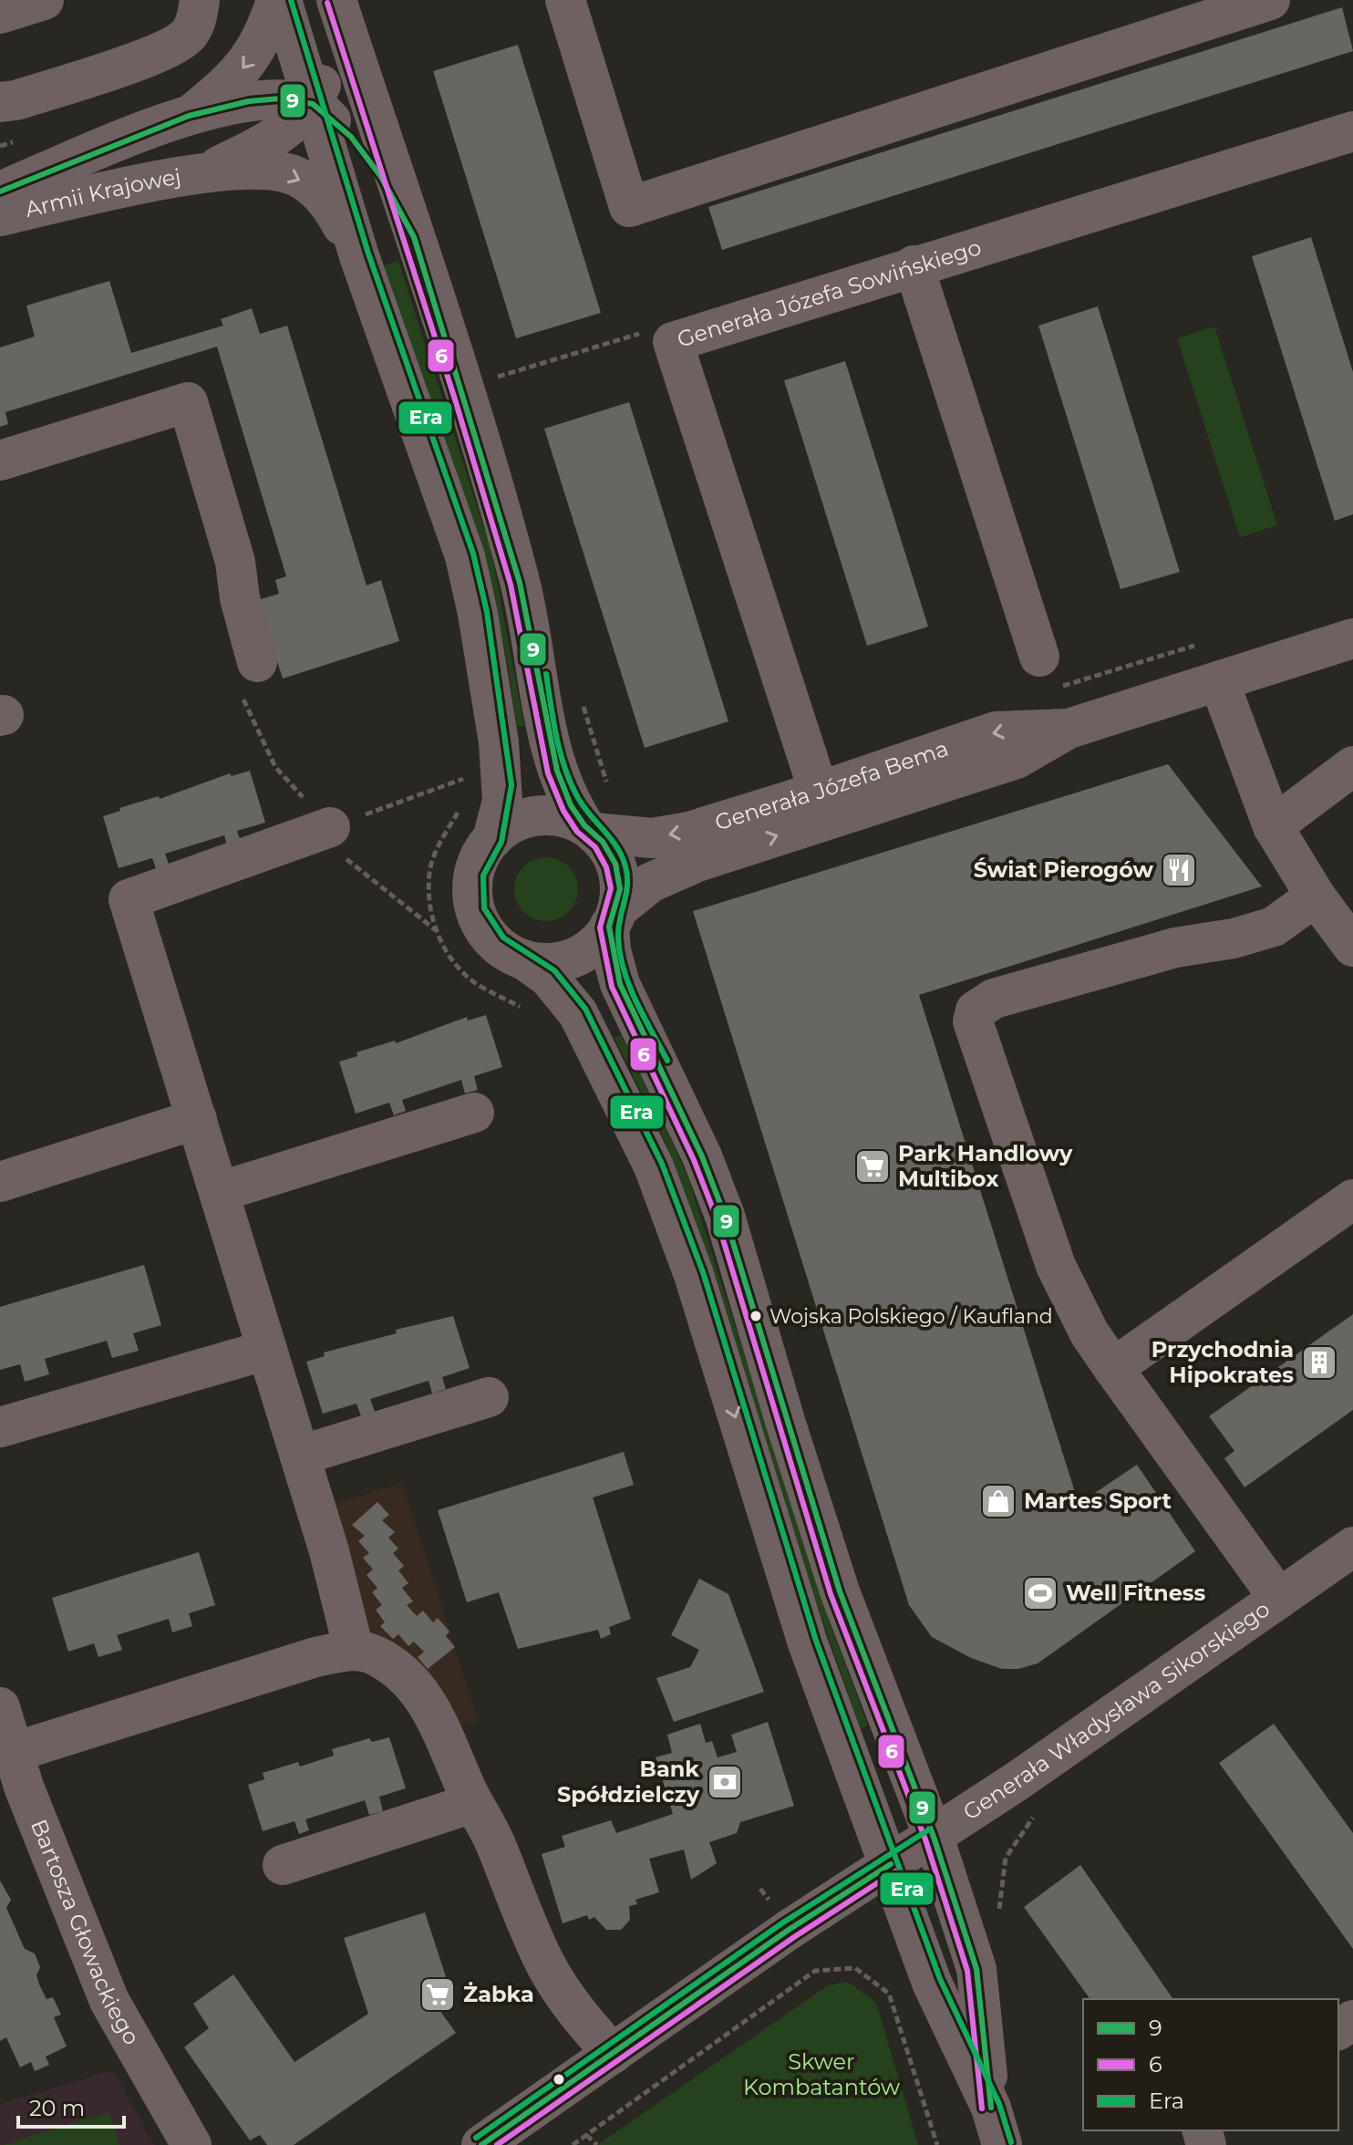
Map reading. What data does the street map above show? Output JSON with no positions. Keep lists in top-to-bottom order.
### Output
{
  "streets": {
    "street": [
      "Armii Krajowej",
      "Generała Józefa Sowińskiego",
      "Generała Józefa Bema",
      "Generała Władysława Sikorskiego",
      "Bartosza Głowackiego"
    ]
  },
  "crossings": [
    ["Generała Józefa Sowińskiego", "Generała Józefa Bema"]
  ],
  "parks": ["Skwer Kombatantów"],
  "places": {
    "restaurant": ["Świat Pierogów"],
    "supermarket": ["Park Handlowy Multibox", "Żabka"],
    "other": ["Wojska Polskiego / Kaufland"],
    "building": ["Przychodnia Hipokrates"],
    "shop": ["Martes Sport"],
    "sports": ["Well Fitness"],
    "bank": ["Bank Spółdzielczy"]
  },
  "lines": ["transit line Era", "transit line 6", "transit line 9"],
  "legend": ["9", "6", "Era"],
  "scale_bar": "20 m"
}
